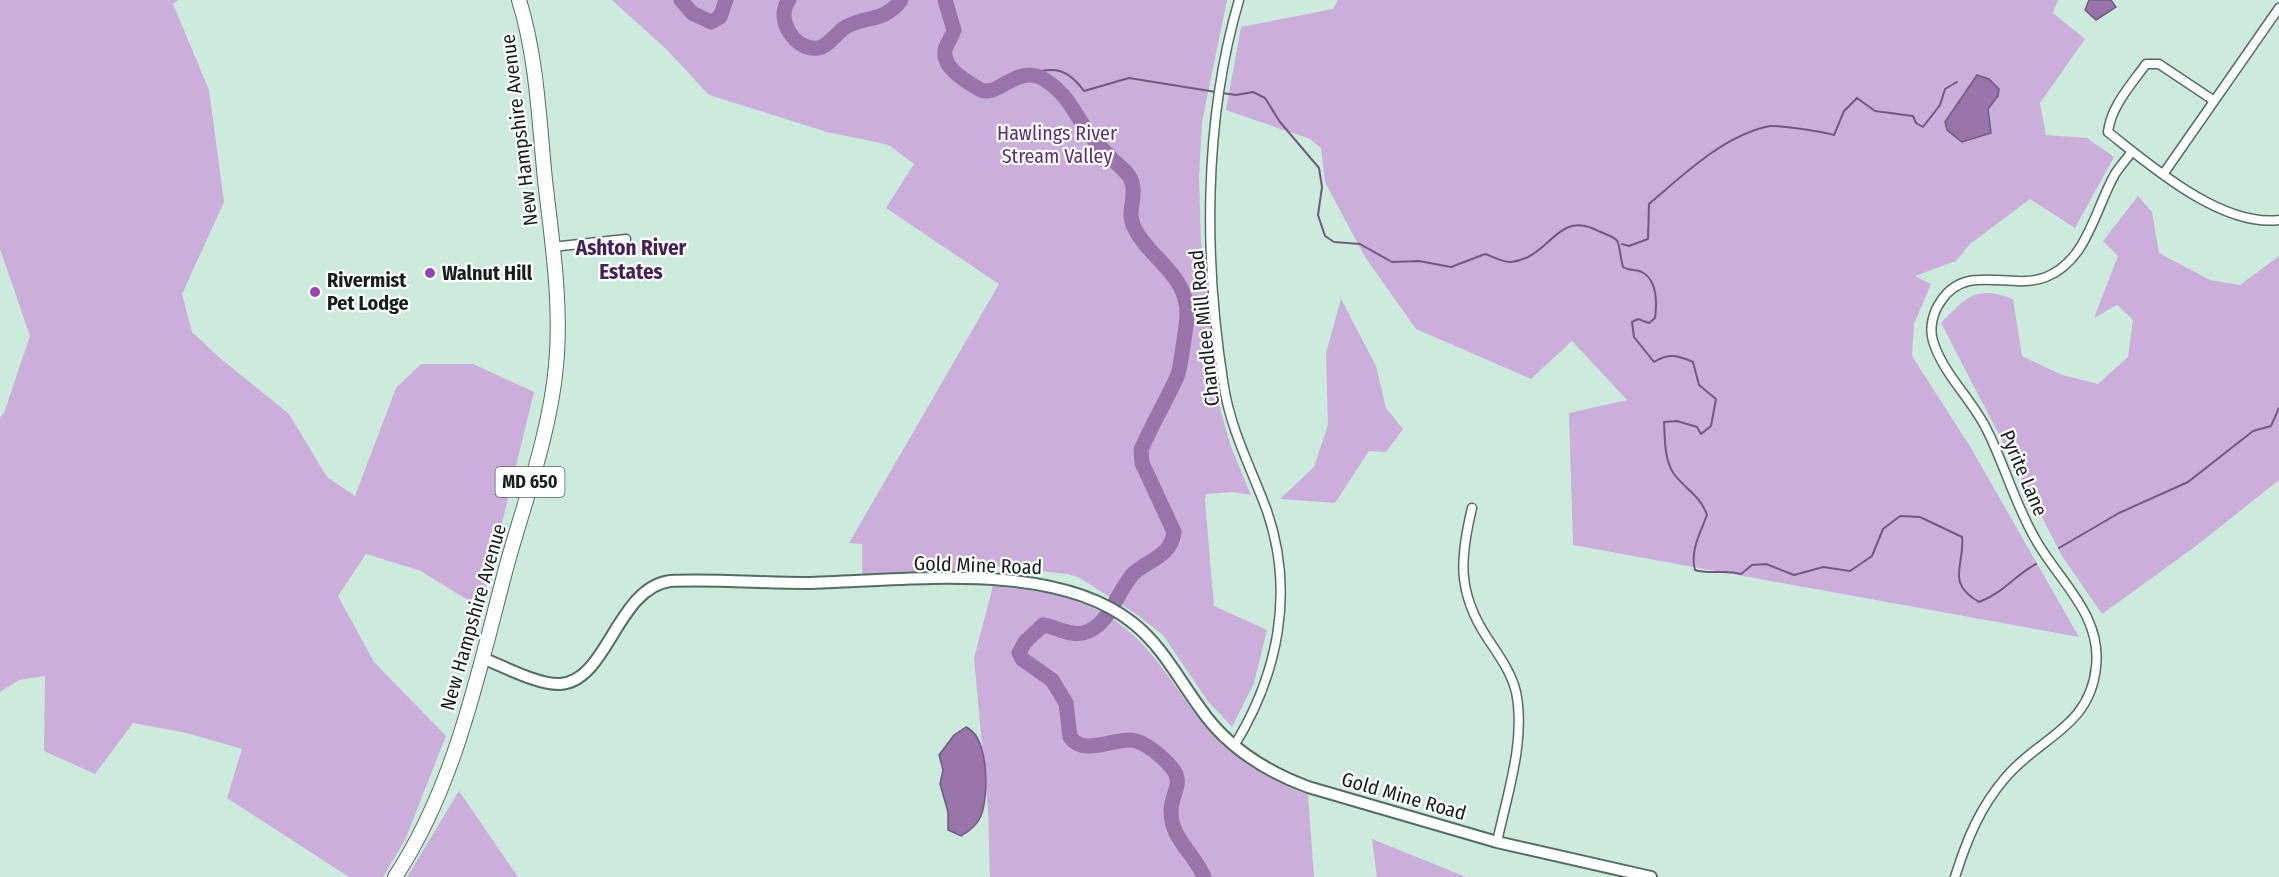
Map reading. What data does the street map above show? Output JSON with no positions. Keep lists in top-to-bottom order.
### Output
{
  "streets": {
    "main road": ["New Hampshire Avenue", "MD 650"],
    "street": ["Chandlee Mill Road", "Pyrite Lane", "Gold Mine Road"]
  },
  "crossings": [
    ["New Hampshire Avenue", "Gold Mine Road"],
    ["Chandlee Mill Road", "Gold Mine Road"]
  ],
  "districts": ["Ashton River Estates"],
  "parks": ["Hawlings River Stream Valley"],
  "places": ["Walnut Hill", "Rivermist Pet Lodge"]
}
